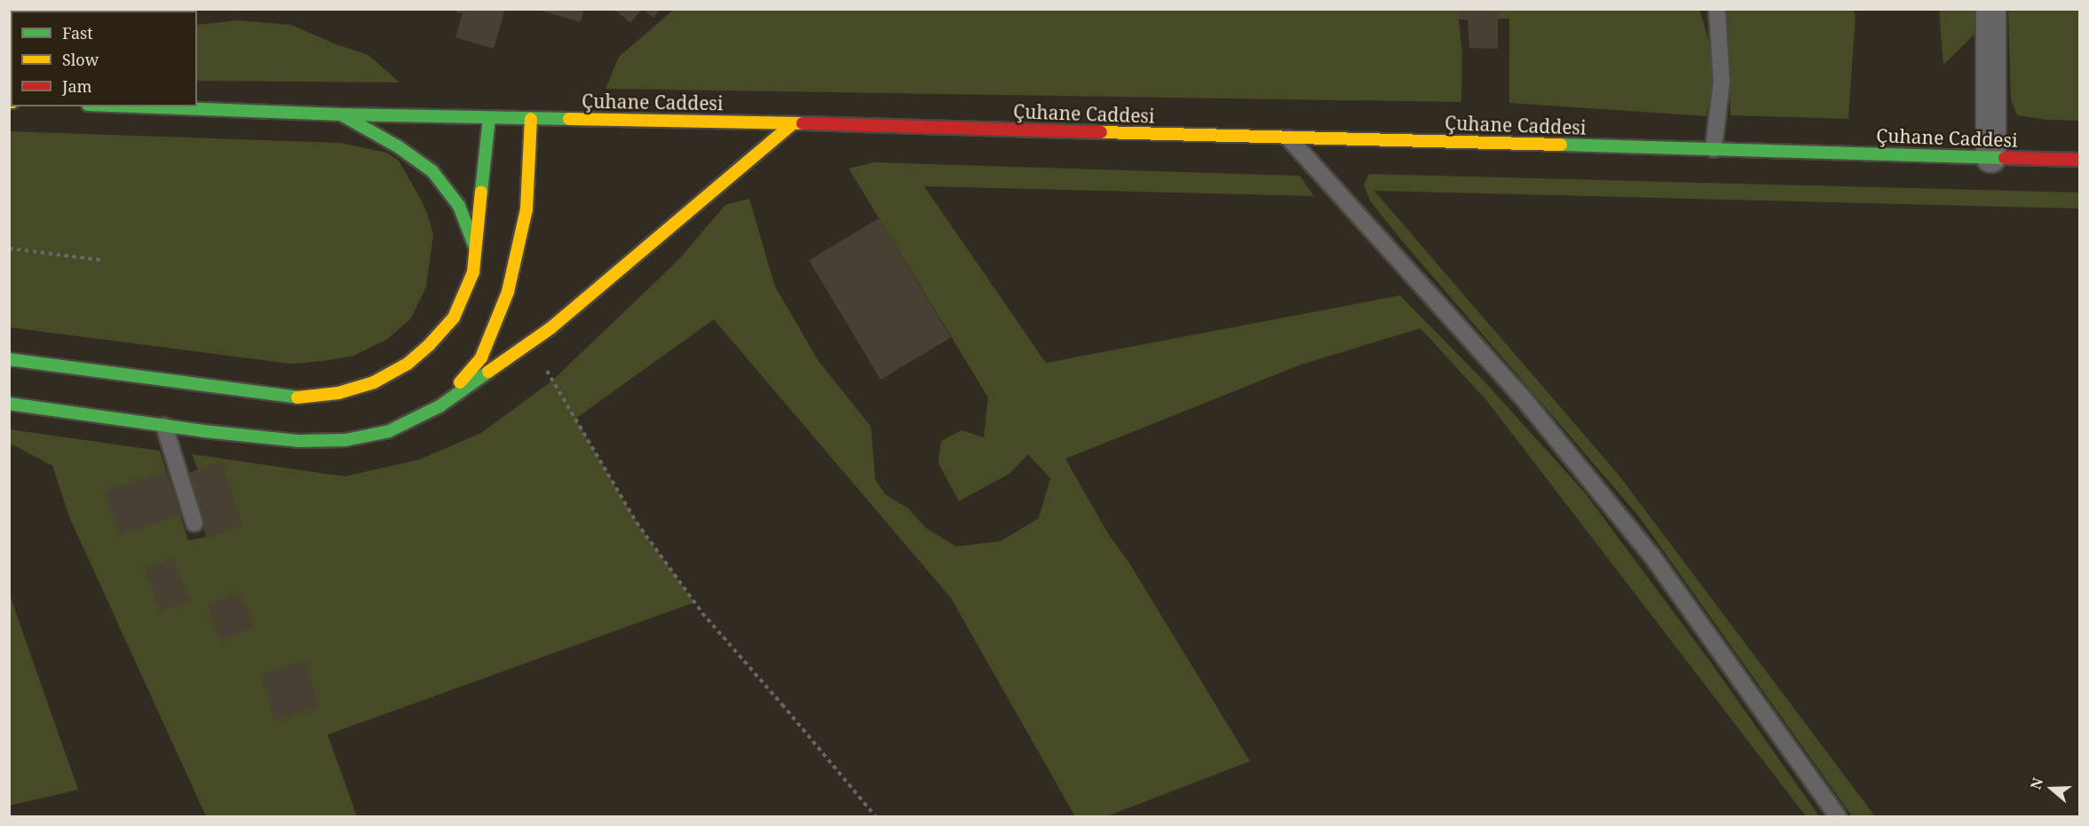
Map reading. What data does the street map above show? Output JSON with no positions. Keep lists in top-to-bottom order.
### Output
{
  "streets": {
    "main road": ["Çuhane Caddesi"]
  },
  "legend": ["Fast", "Slow", "Jam"],
  "north": "left"
}
